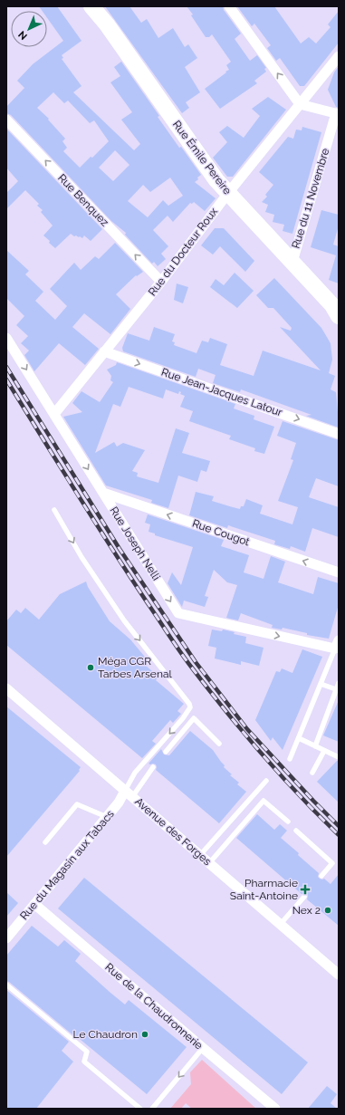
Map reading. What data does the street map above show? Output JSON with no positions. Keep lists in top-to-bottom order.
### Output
{
  "streets": {
    "main road": ["Rue Émile Pereire"],
    "street": [
      "Rue du 11 Novembre",
      "Rue Benquez",
      "Rue du Docteur Roux",
      "Rue Jean-Jacques Latour",
      "Rue Cougot",
      "Rue Joseph Nelli",
      "Avenue des Forges",
      "Rue du Magasin aux Tabacs",
      "Rue de la Chaudronnerie"
    ]
  },
  "crossings": [
    ["Rue Émile Pereire", "Rue du 11 Novembre"],
    ["Rue Émile Pereire", "Rue du Docteur Roux"],
    ["Rue Benquez", "Rue du Docteur Roux"],
    ["Rue du Docteur Roux", "Rue Jean-Jacques Latour"],
    ["Rue du Docteur Roux", "Rue Joseph Nelli"],
    ["Rue Cougot", "Rue Joseph Nelli"],
    ["Avenue des Forges", "Rue du Magasin aux Tabacs"],
    ["Rue du Magasin aux Tabacs", "Rue de la Chaudronnerie"]
  ],
  "one_way": [
    "Rue Benquez",
    "Rue Jean-Jacques Latour",
    "Rue Cougot",
    "Rue Joseph Nelli"
  ],
  "places": {
    "other": ["Méga CGR Tarbes Arsenal", "Nex 2", "Le Chaudron"],
    "health": ["Pharmacie Saint-Antoine"]
  },
  "north": "bottom left"
}
